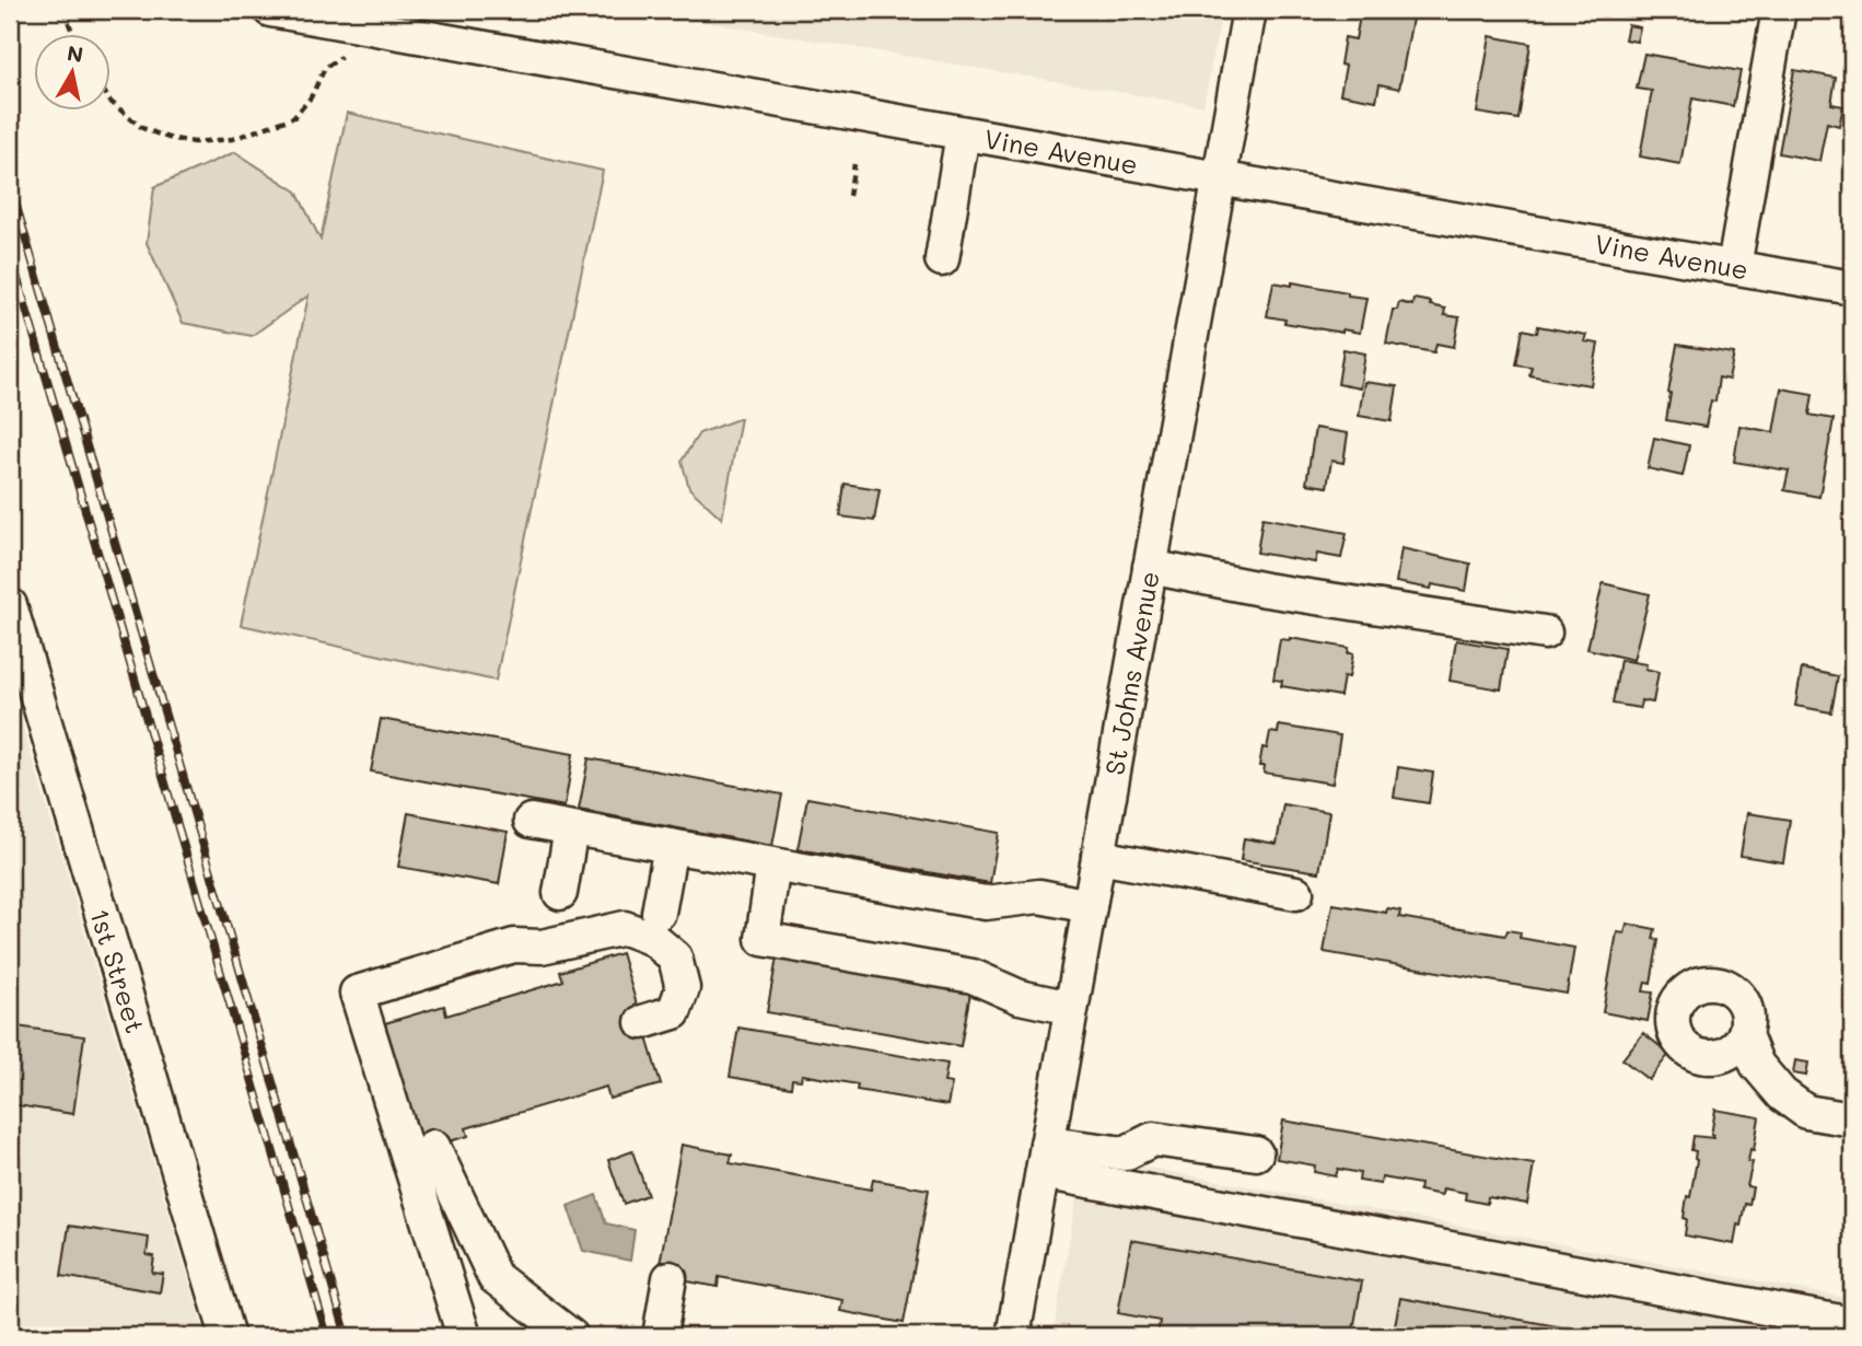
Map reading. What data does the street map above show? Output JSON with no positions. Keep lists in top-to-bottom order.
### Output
{
  "streets": {
    "street": ["Vine Avenue", "St Johns Avenue", "1st Street"]
  },
  "crossings": [
    ["Vine Avenue", "St Johns Avenue"]
  ],
  "north": "top"
}
